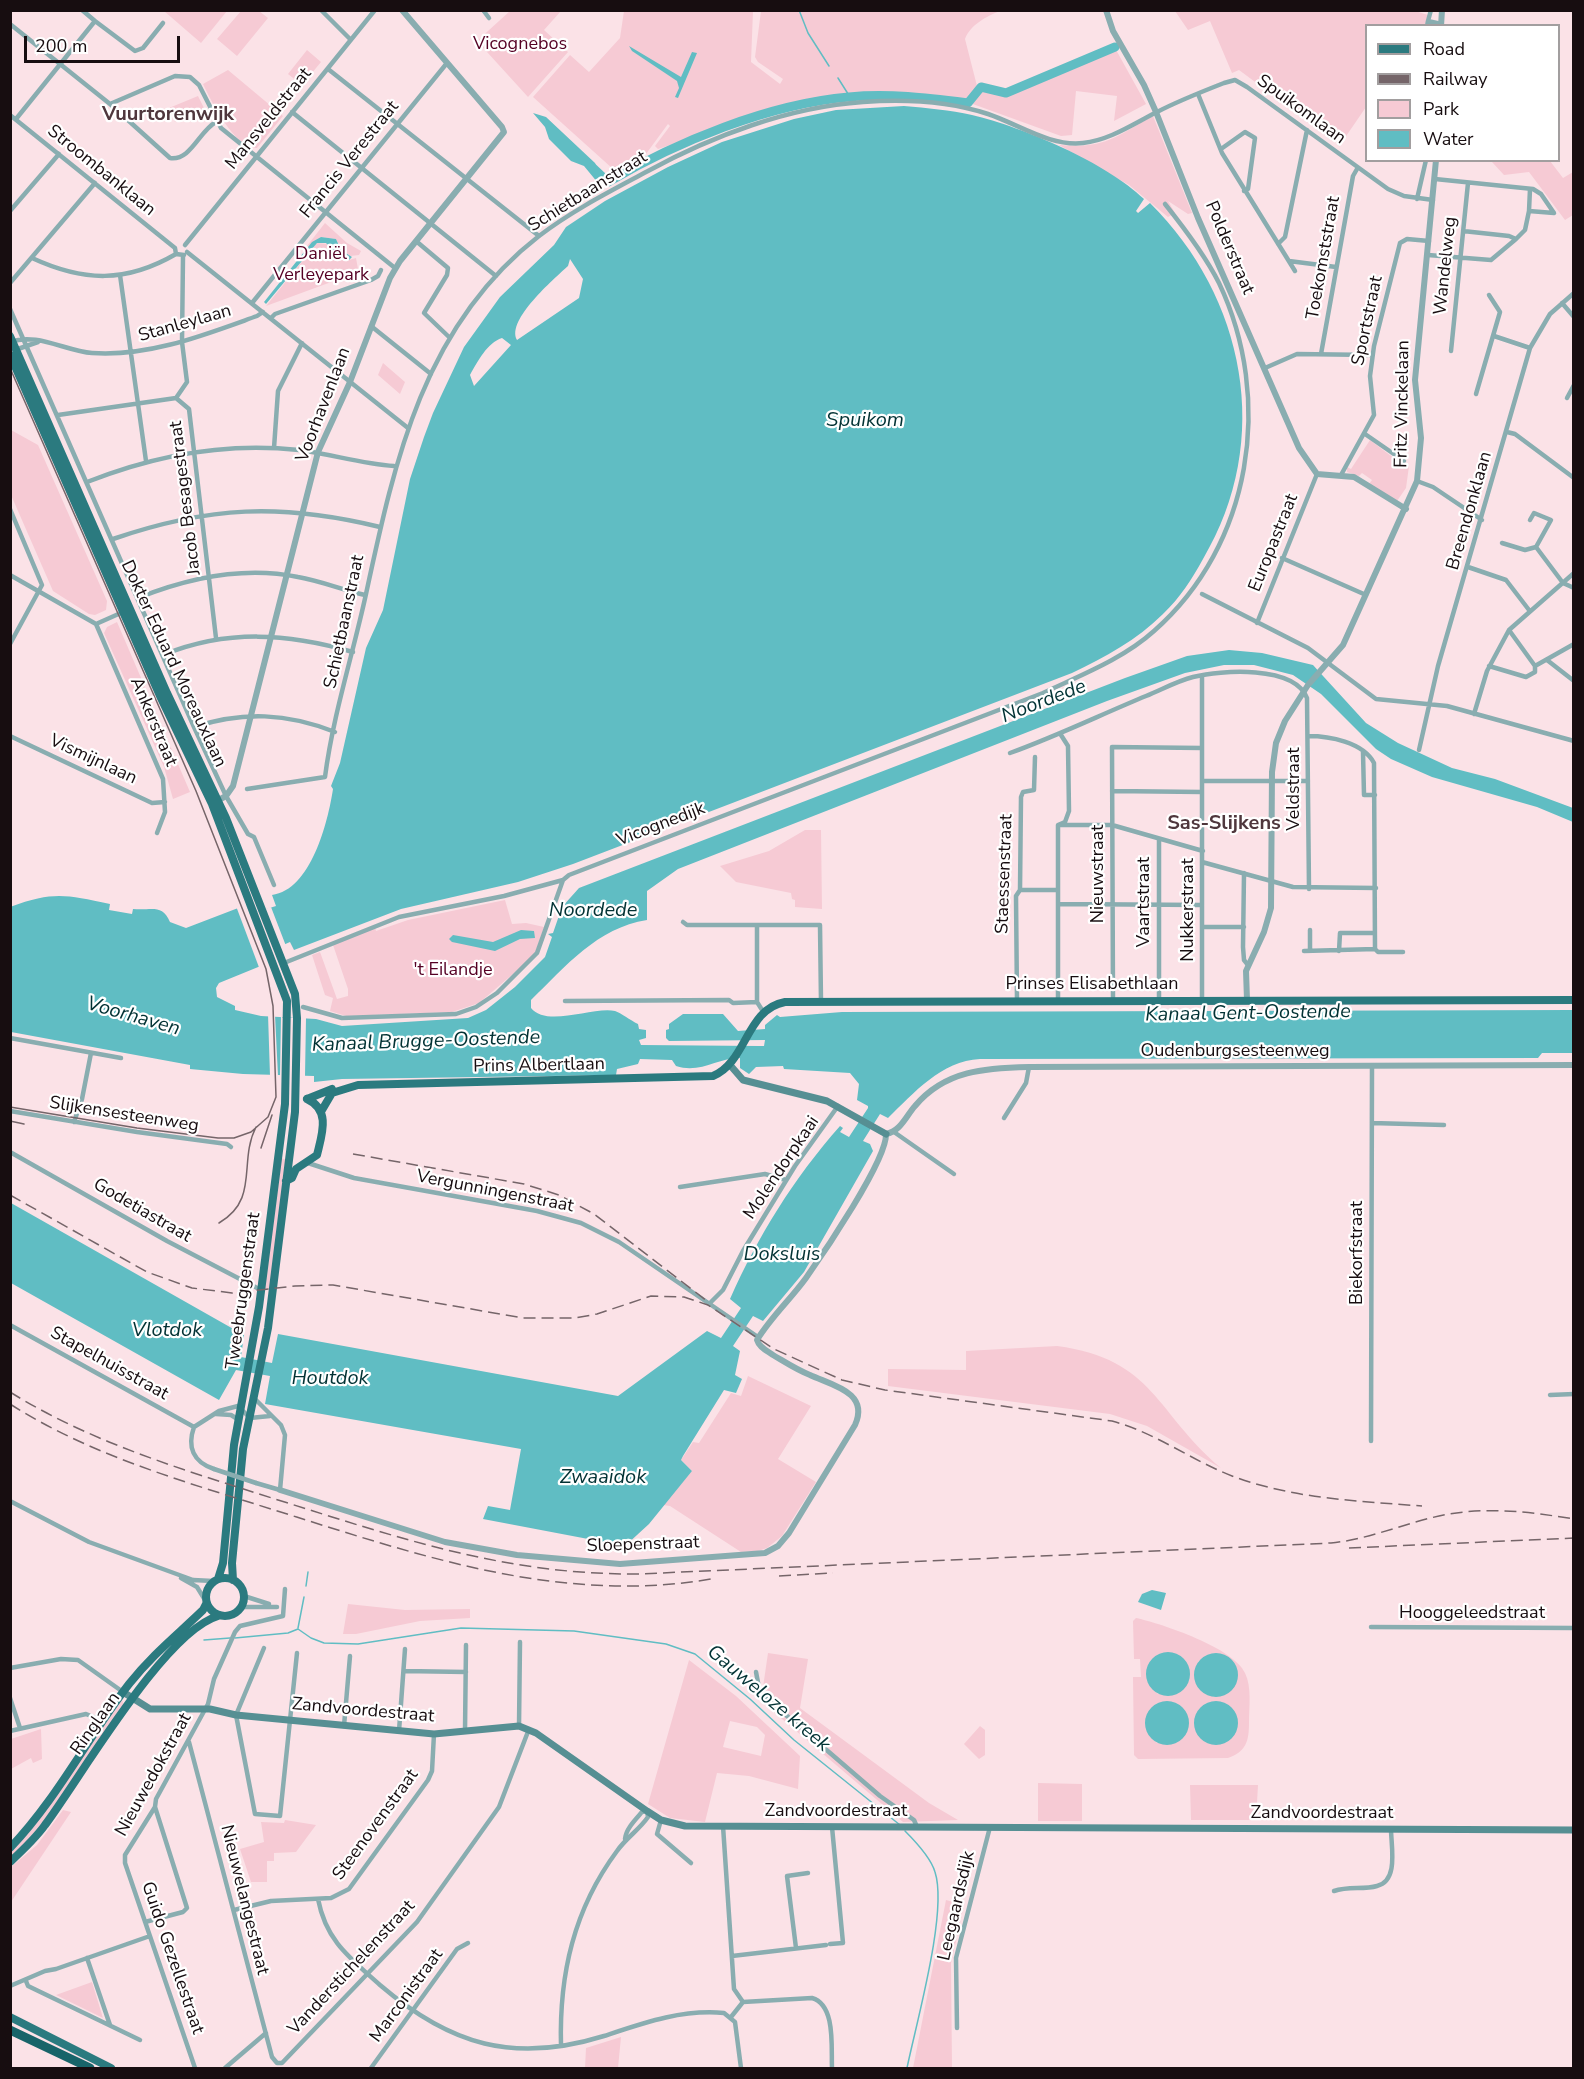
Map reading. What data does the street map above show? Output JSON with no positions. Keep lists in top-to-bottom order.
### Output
{
  "streets": {
    "main road": [
      "Dokter Eduard Moreauxlaan",
      "Prinses Elisabethlaan",
      "Prins Albertlaan",
      "Tweebruggenstraat",
      "Zandvoordestraat",
      "Ringlaan"
    ],
    "street": [
      "Spuikomlaan",
      "Mansveldstraat",
      "Francis Verestraat",
      "Stroombanklaan",
      "Schietbaanstraat",
      "Polderstraat",
      "Toekomststraat",
      "Wandelweg",
      "Sportstraat",
      "Stanleylaan",
      "Fritz Vinckelaan",
      "Voorhavenlaan",
      "Jacob Besagestraat",
      "Breendonklaan",
      "Europastraat",
      "Ankerstraat",
      "Vismijnlaan",
      "Veldstraat",
      "Vicognedijk",
      "Staessenstraat",
      "Nieuwstraat",
      "Vaartstraat",
      "Nukkerstraat",
      "Oudenburgsesteenweg",
      "Slijkensesteenweg",
      "Molendorpkaai",
      "Vergunningenstraat",
      "Godetiastraat",
      "Biekorfstraat",
      "Stapelhuisstraat",
      "Sloepenstraat",
      "Hooggeleedstraat",
      "Nieuwedokstraat",
      "Steenovenstraat",
      "Nieuwelangestraat",
      "Leegaardsdijk",
      "Guido Gezellestraat",
      "Vanderstichelenstraat",
      "Marconistraat"
    ]
  },
  "crossings": [
    ["Spuikomlaan", "Schietbaanstraat"],
    ["Spuikomlaan", "Polderstraat"],
    ["Spuikomlaan", "Toekomststraat"],
    ["Spuikomlaan", "Fritz Vinckelaan"],
    ["Mansveldstraat", "Jacob Besagestraat"],
    ["Francis Verestraat", "Voorhavenlaan"],
    ["Polderstraat", "Europastraat"],
    ["Sportstraat", "Fritz Vinckelaan"],
    ["Stanleylaan", "Jacob Besagestraat"],
    ["Stanleylaan", "Dokter Eduard Moreauxlaan"],
    ["Fritz Vinckelaan", "Veldstraat"],
    ["Voorhavenlaan", "Dokter Eduard Moreauxlaan"],
    ["Dokter Eduard Moreauxlaan", "Vicognedijk"],
    ["Dokter Eduard Moreauxlaan", "Tweebruggenstraat"],
    ["Ankerstraat", "Vismijnlaan"],
    ["Staessenstraat", "Prinses Elisabethlaan"],
    ["Nieuwstraat", "Nukkerstraat"],
    ["Nieuwstraat", "Prinses Elisabethlaan"],
    ["Vaartstraat", "Prinses Elisabethlaan"],
    ["Nukkerstraat", "Prinses Elisabethlaan"],
    ["Oudenburgsesteenweg", "Biekorfstraat"],
    ["Prins Albertlaan", "Tweebruggenstraat"],
    ["Molendorpkaai", "Vergunningenstraat"],
    ["Molendorpkaai", "Sloepenstraat"],
    ["Vergunningenstraat", "Sloepenstraat"],
    ["Godetiastraat", "Tweebruggenstraat"],
    ["Tweebruggenstraat", "Ringlaan"],
    ["Stapelhuisstraat", "Sloepenstraat"],
    ["Zandvoordestraat", "Ringlaan"],
    ["Zandvoordestraat", "Nieuwedokstraat"],
    ["Zandvoordestraat", "Steenovenstraat"],
    ["Zandvoordestraat", "Leegaardsdijk"],
    ["Zandvoordestraat", "Vanderstichelenstraat"],
    ["Nieuwedokstraat", "Nieuwelangestraat"],
    ["Nieuwedokstraat", "Guido Gezellestraat"],
    ["Steenovenstraat", "Nieuwelangestraat"],
    ["Nieuwelangestraat", "Vanderstichelenstraat"]
  ],
  "districts": ["Vuurtorenwijk", "Sas-Slijkens"],
  "water": [
    "Spuikom",
    "Noordede",
    "Kanaal Gent-Oostende",
    "Voorhaven",
    "Kanaal Brugge-Oostende",
    "Doksluis",
    "Vlotdok",
    "Houtdok",
    "Zwaaidok",
    "Gauweloze kreek"
  ],
  "parks": ["Vicognebos", "Daniël Verleyepark", "'t Eilandje"],
  "legend": [
    "Road",
    "Railway",
    "Park",
    "Water"
  ],
  "scale_bar": "200 m"
}
